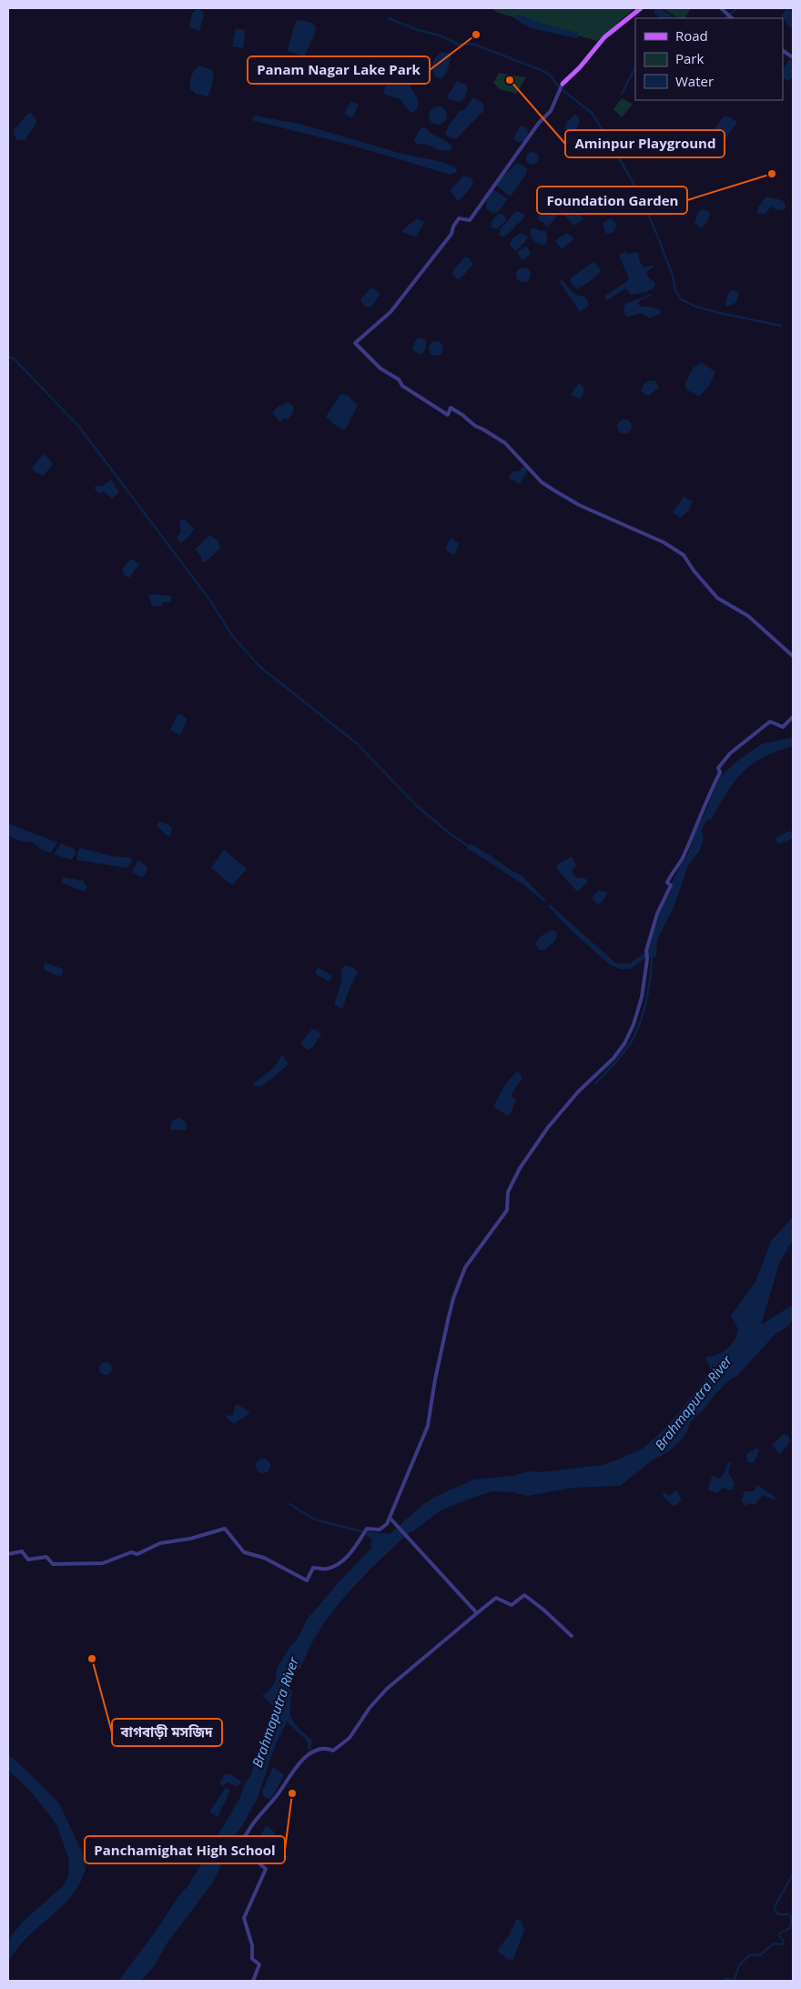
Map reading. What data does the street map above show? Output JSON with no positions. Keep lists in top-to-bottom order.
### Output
{
  "water": ["Brahmaputra River"],
  "places": [
    "Panam Nagar Lake Park",
    "Aminpur Playground",
    "Foundation Garden",
    "বাগবাড়ী মসজিদ",
    "Panchamighat High School"
  ],
  "legend": ["Road", "Park", "Water"]
}
